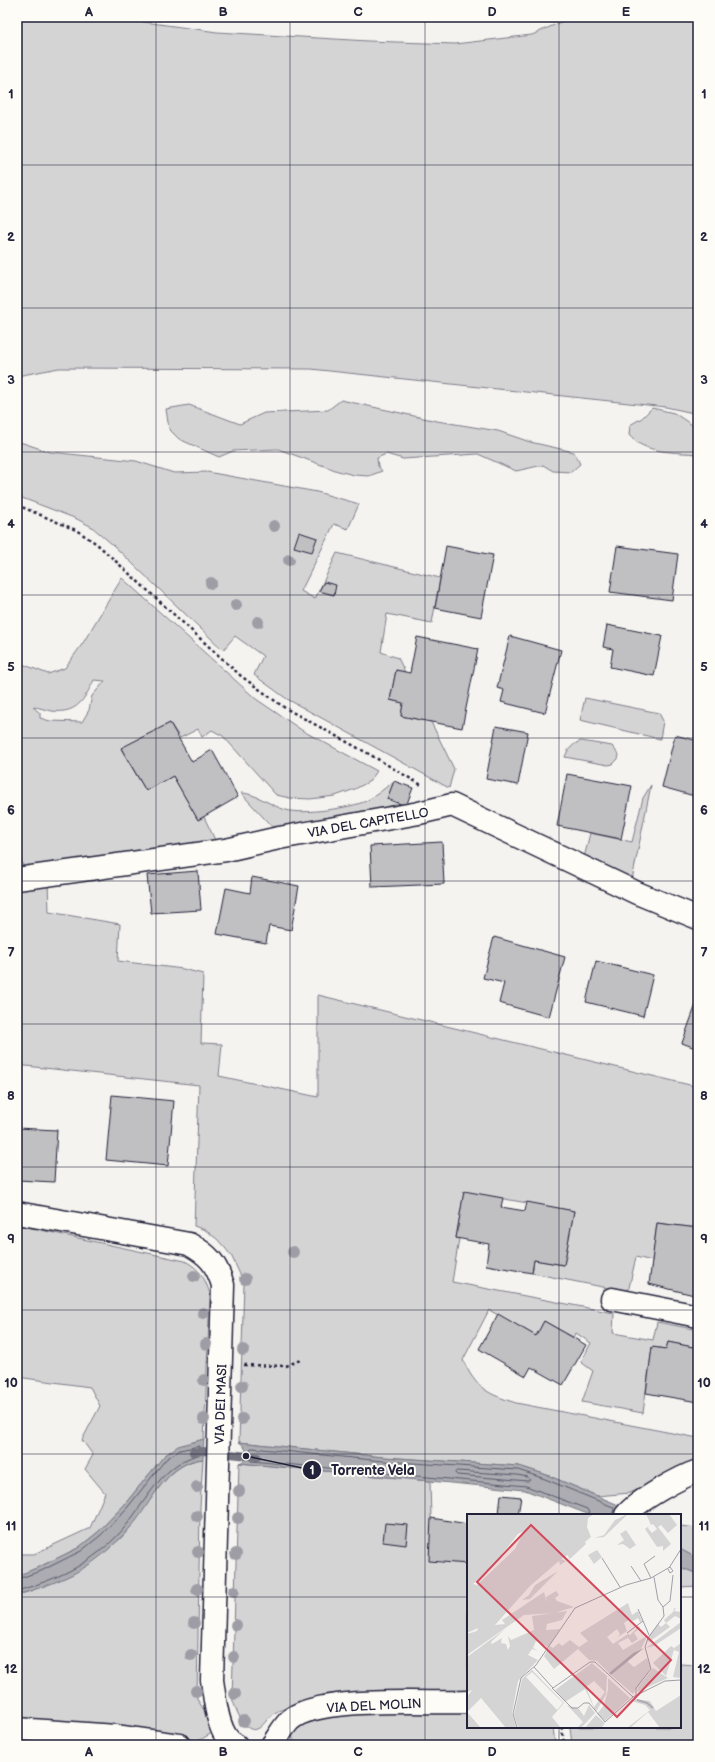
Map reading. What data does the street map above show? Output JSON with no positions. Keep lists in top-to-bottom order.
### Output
{
  "streets": {
    "street": ["VIA DEL CAPITELLO", "VIA DEI MASI", "VIA DEL MOLIN"]
  },
  "places": ["Torrente Vela"],
  "grid": {
    "columns": [
      "A",
      "B",
      "C",
      "D",
      "E"
    ],
    "rows": [
      "1",
      "2",
      "3",
      "4",
      "5",
      "6",
      "7",
      "8",
      "9",
      "10",
      "11",
      "12"
    ]
  }
}
